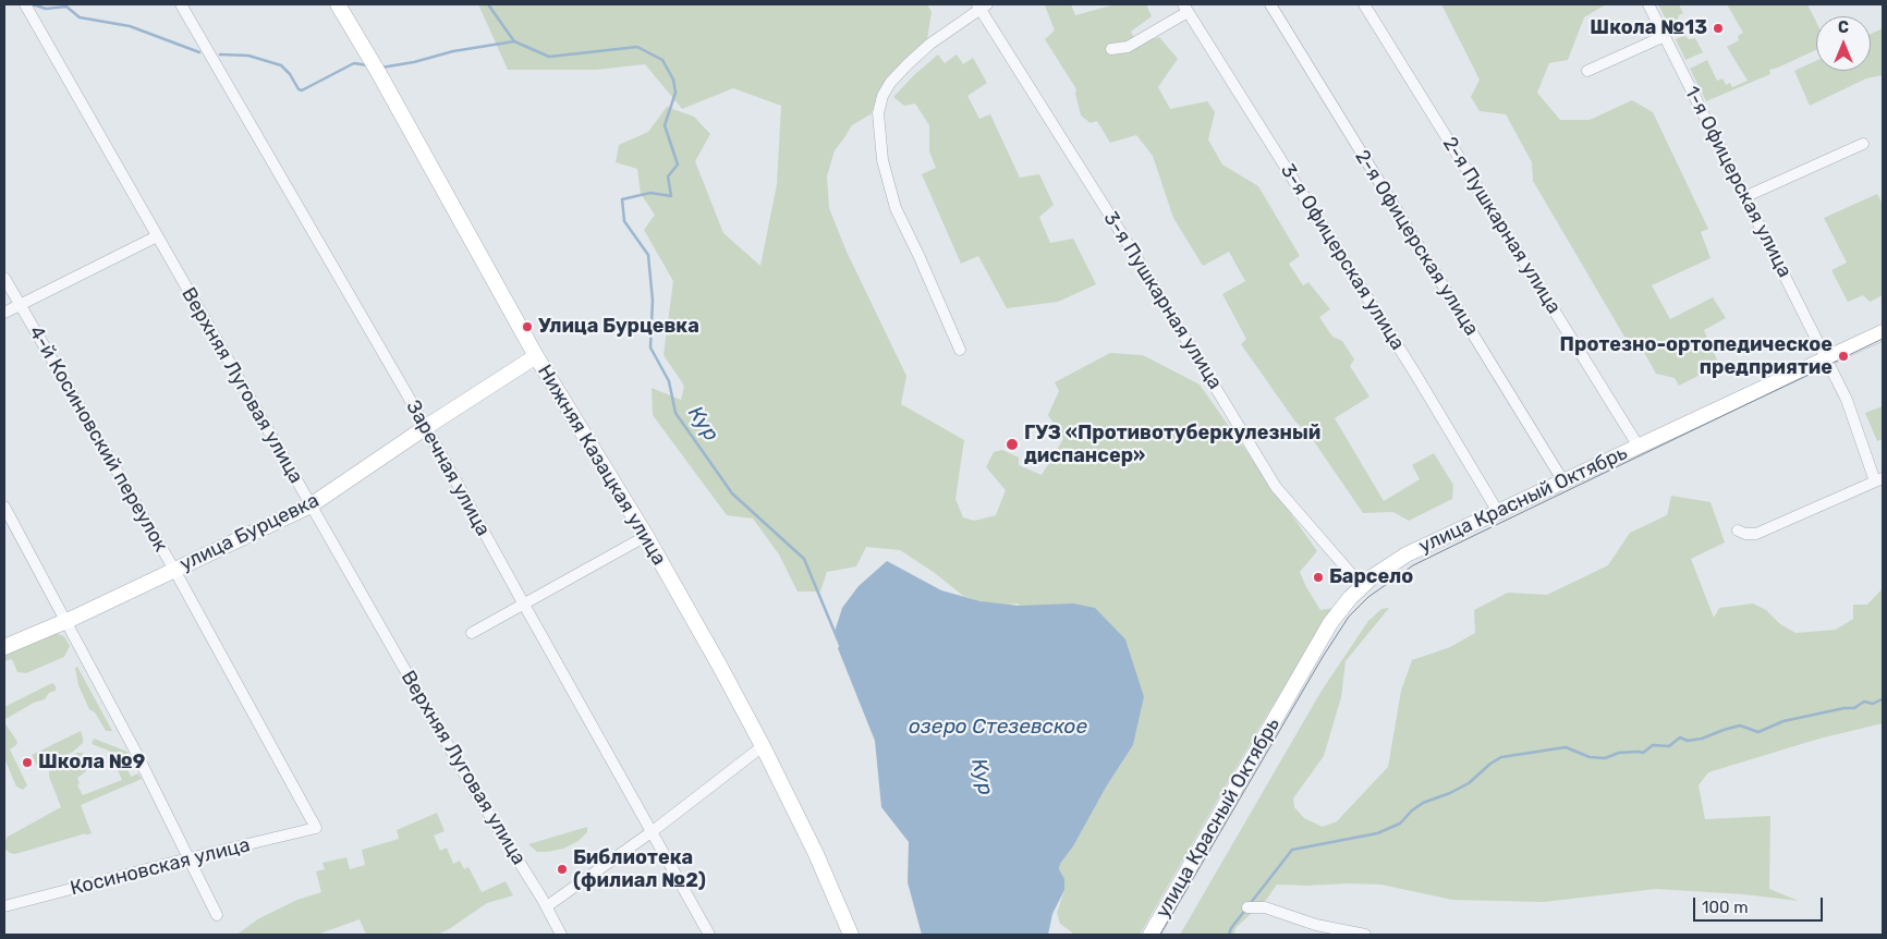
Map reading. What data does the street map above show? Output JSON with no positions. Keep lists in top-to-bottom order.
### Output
{
  "streets": {
    "street": [
      "1-я Офицерская улица",
      "2-я Пушкарная улица",
      "2-я Офицерская улица",
      "3-я Офицерская улица",
      "3-я Пушкарная улица",
      "Верхняя Луговая улица",
      "4-й Косиновский переулок",
      "Нижняя Казацкая улица",
      "Заречная улица",
      "улица Красный Октябрь",
      "улица Бурцевка",
      "Косиновская улица"
    ]
  },
  "crossings": [
    ["1-я Офицерская улица", "улица Красный Октябрь"],
    ["2-я Пушкарная улица", "улица Красный Октябрь"],
    ["2-я Офицерская улица", "улица Красный Октябрь"],
    ["3-я Офицерская улица", "улица Красный Октябрь"],
    ["3-я Пушкарная улица", "улица Красный Октябрь"],
    ["Верхняя Луговая улица", "улица Бурцевка"],
    ["4-й Косиновский переулок", "улица Бурцевка"],
    ["4-й Косиновский переулок", "Косиновская улица"],
    ["Нижняя Казацкая улица", "улица Бурцевка"],
    ["Заречная улица", "улица Бурцевка"]
  ],
  "water": ["Кур", "озеро Стезевское"],
  "places": [
    "Школа №13",
    "Улица Бурцевка",
    "Протезно-ортопедическое предприятие",
    "ГУЗ «Противотуберкулезный диспансер»",
    "Барсело",
    "Школа №9",
    "Библиотека (филиал №2)"
  ],
  "scale_bar": "100 m",
  "north": "top"
}
